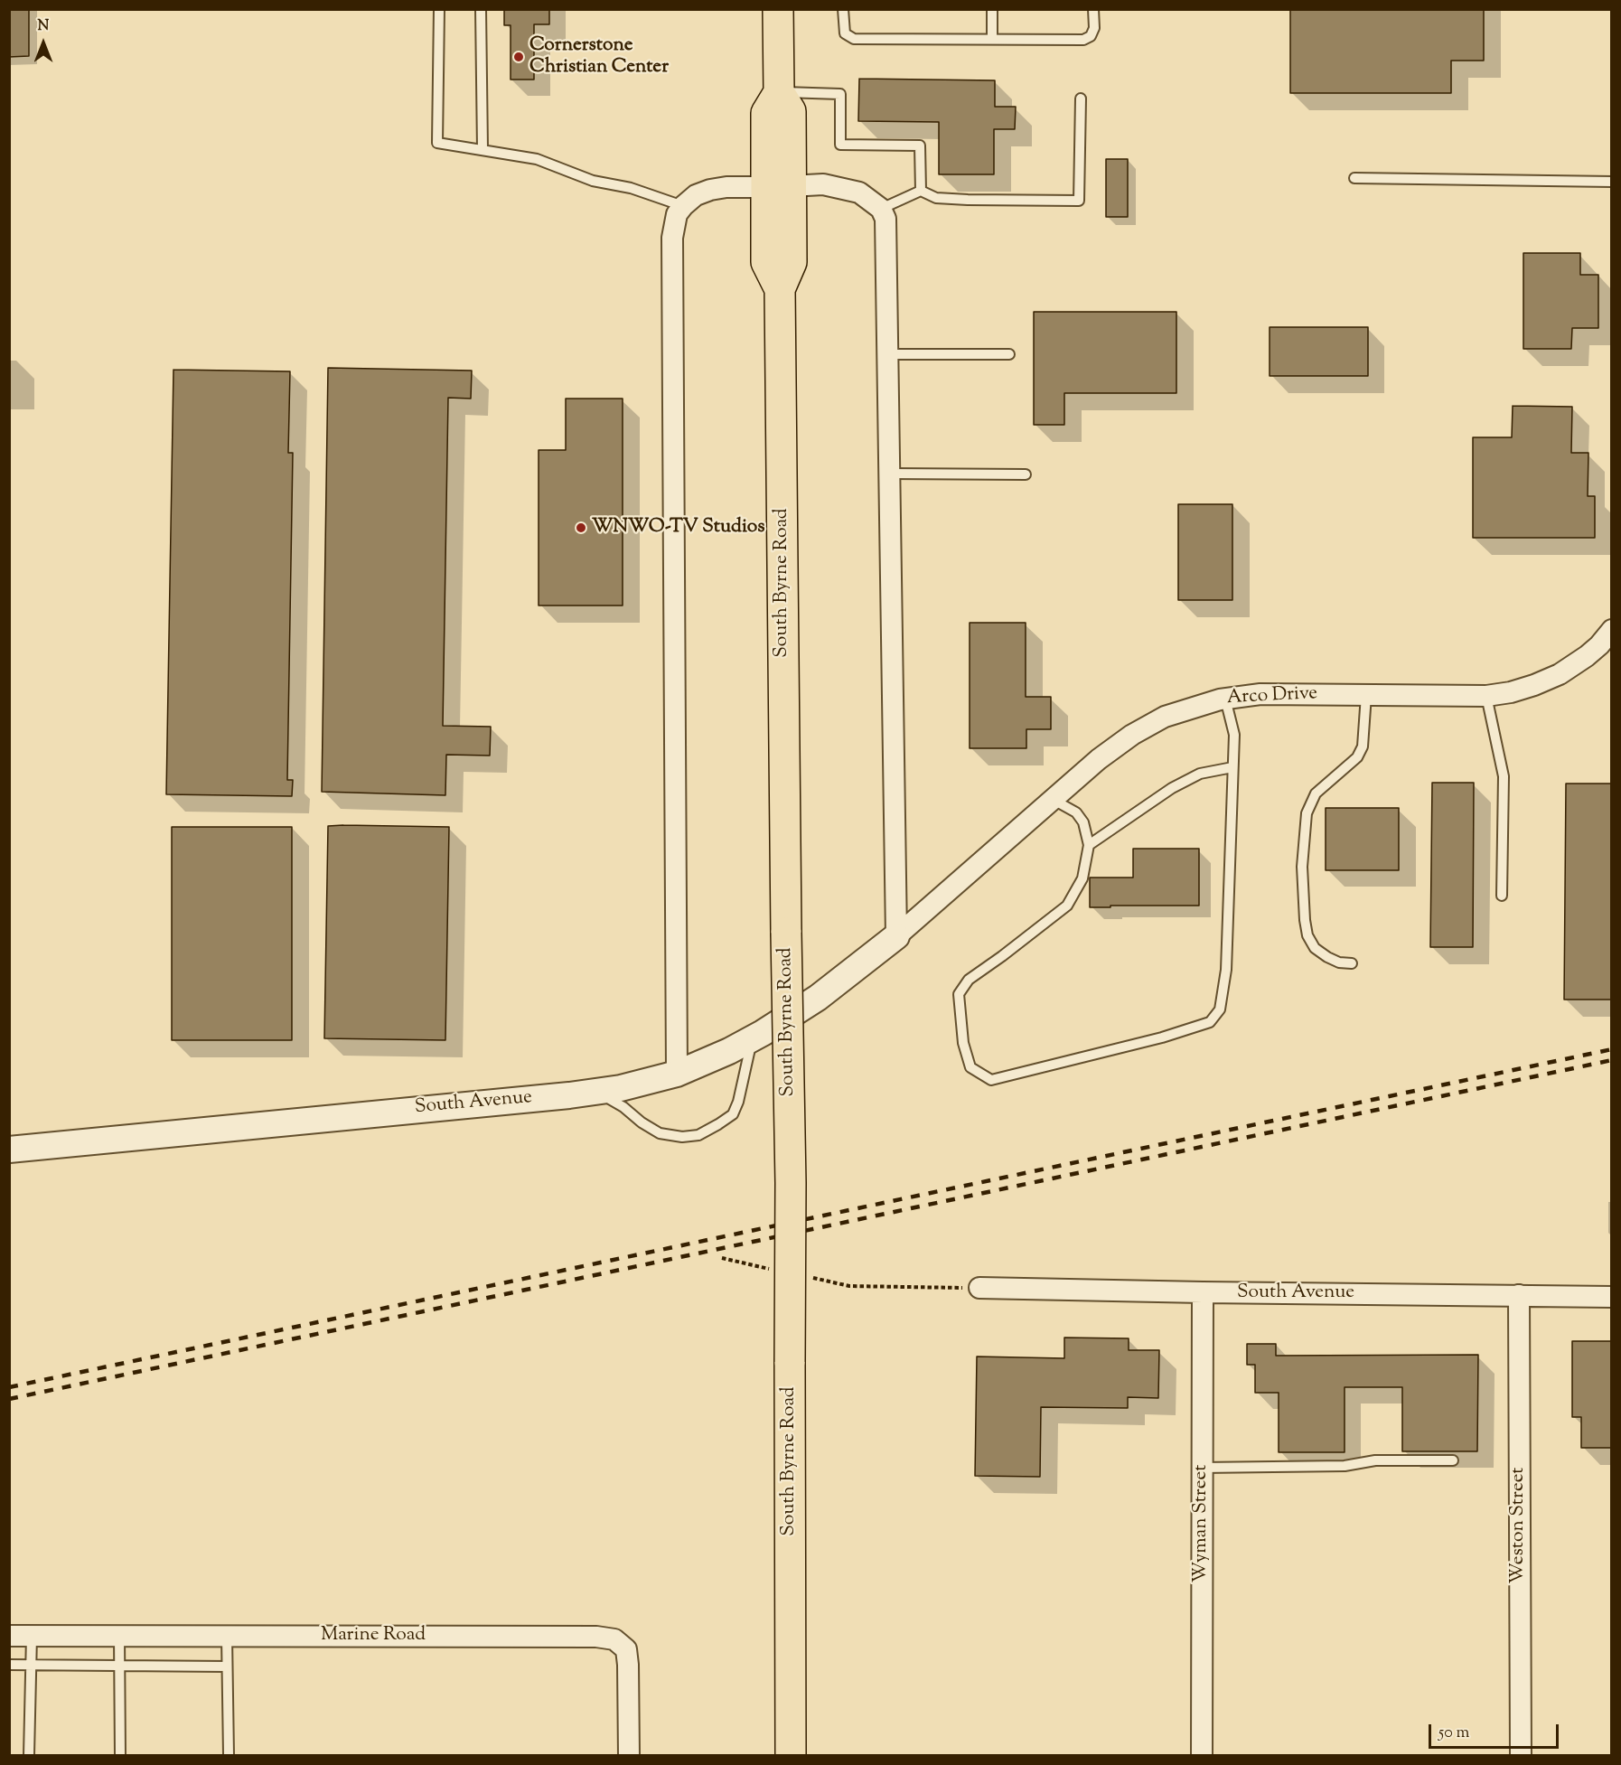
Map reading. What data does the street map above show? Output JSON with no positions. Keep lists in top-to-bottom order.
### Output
{
  "streets": {
    "main road": ["South Byrne Road"],
    "street": [
      "Arco Drive",
      "South Avenue",
      "Wyman Street",
      "Weston Street",
      "Marine Road"
    ]
  },
  "crossings": [
    ["Arco Drive", "South Avenue"],
    ["South Avenue", "Wyman Street"],
    ["South Avenue", "Weston Street"]
  ],
  "places": ["Cornerstone Christian Center", "WNWO-TV Studios"],
  "scale_bar": "50 m",
  "north": "top"
}
